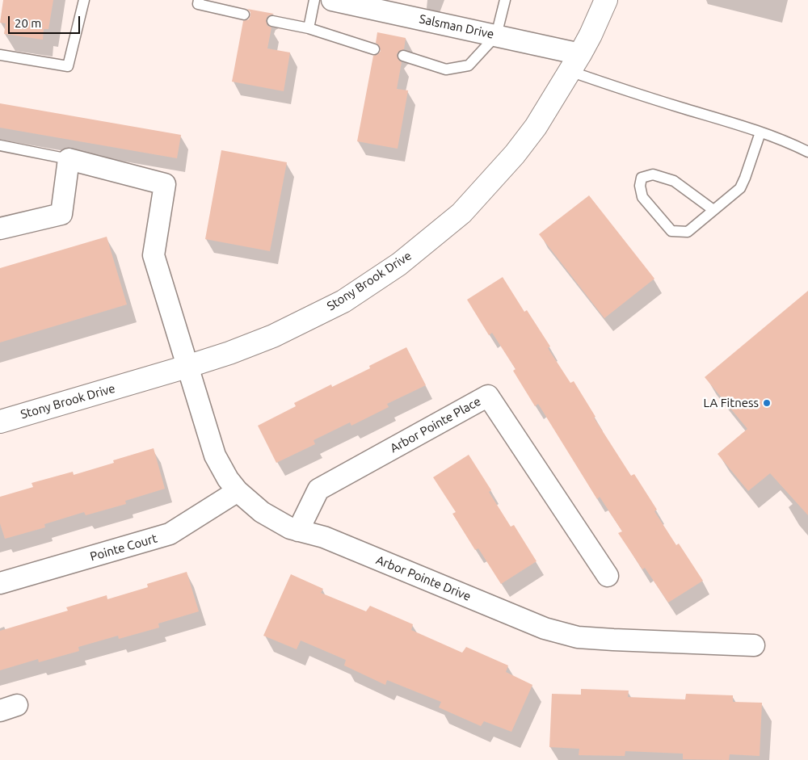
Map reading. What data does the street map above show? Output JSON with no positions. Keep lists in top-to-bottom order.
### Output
{
  "streets": {
    "street": [
      "Salsman Drive",
      "Stony Brook Drive",
      "Arbor Pointe Place",
      "Pointe Court",
      "Arbor Pointe Drive"
    ]
  },
  "crossings": [
    ["Salsman Drive", "Stony Brook Drive"],
    ["Stony Brook Drive", "Arbor Pointe Drive"],
    ["Arbor Pointe Place", "Arbor Pointe Drive"],
    ["Pointe Court", "Arbor Pointe Drive"]
  ],
  "places": ["LA Fitness"],
  "scale_bar": "20 m"
}
